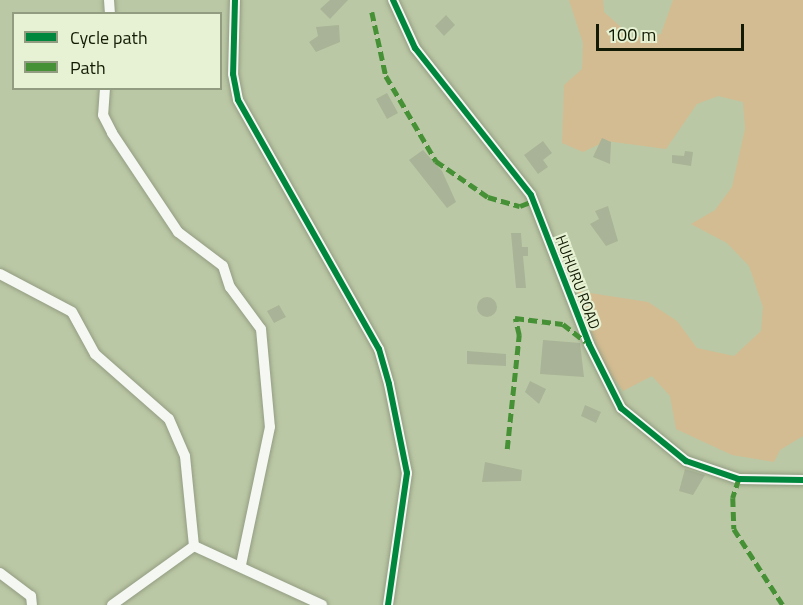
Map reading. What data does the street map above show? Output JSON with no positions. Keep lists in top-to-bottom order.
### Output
{
  "streets": {
    "street": ["HUHURU ROAD"]
  },
  "legend": ["Cycle path", "Path"],
  "scale_bar": "100 m"
}
